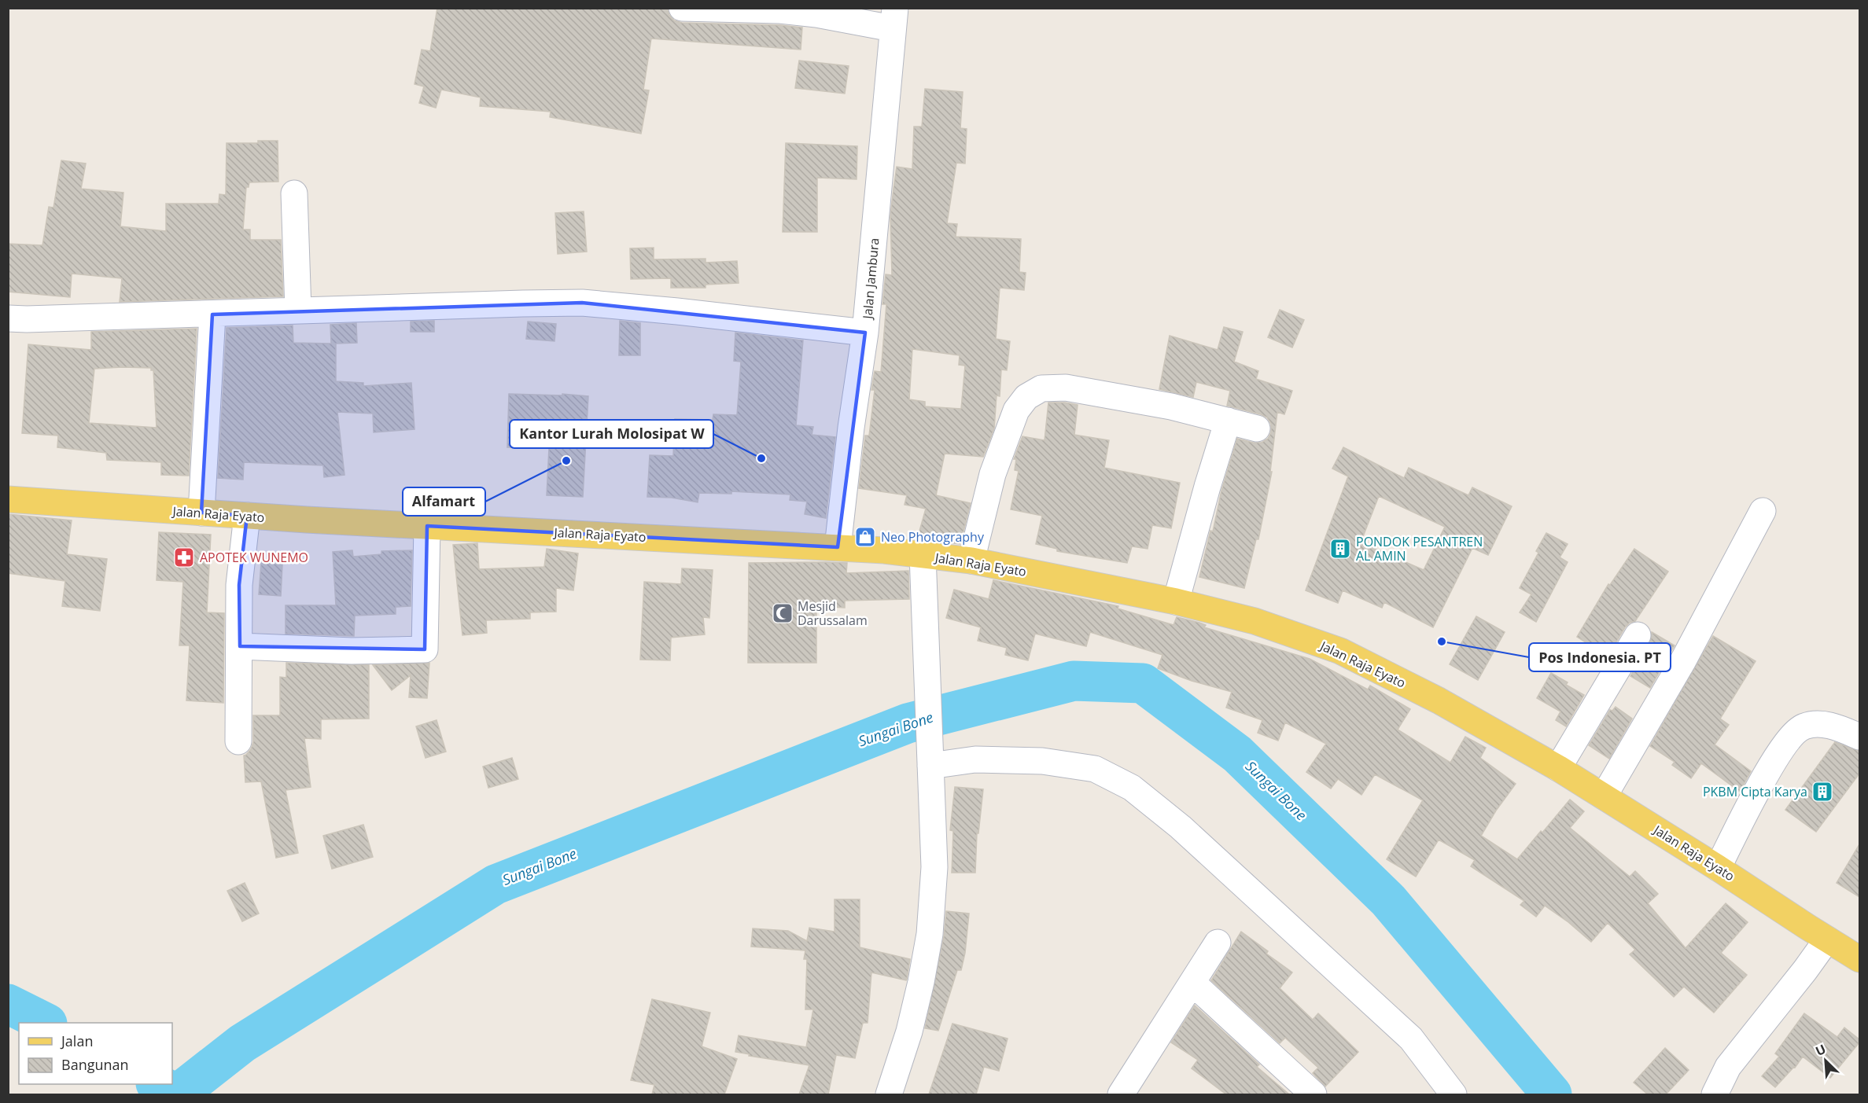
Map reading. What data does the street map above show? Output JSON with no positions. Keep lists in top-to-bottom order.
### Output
{
  "streets": {
    "main road": ["Jalan Raja Eyato"],
    "street": ["Jalan Jambura"]
  },
  "crossings": [
    ["Jalan Jambura", "Jalan Raja Eyato"]
  ],
  "water": ["Sungai Bone"],
  "places": {
    "other": ["Kantor Lurah Molosipat W", "Alfamart", "Pos Indonesia. PT"],
    "shop": ["Neo Photography"],
    "building": ["PONDOK PESANTREN AL AMIN", "PKBM Cipta Karya"],
    "pharmacy": ["APOTEK WUNEMO"],
    "mosque": ["Mesjid Darussalam"]
  },
  "legend": ["Jalan", "Bangunan"],
  "north": "top left"
}
